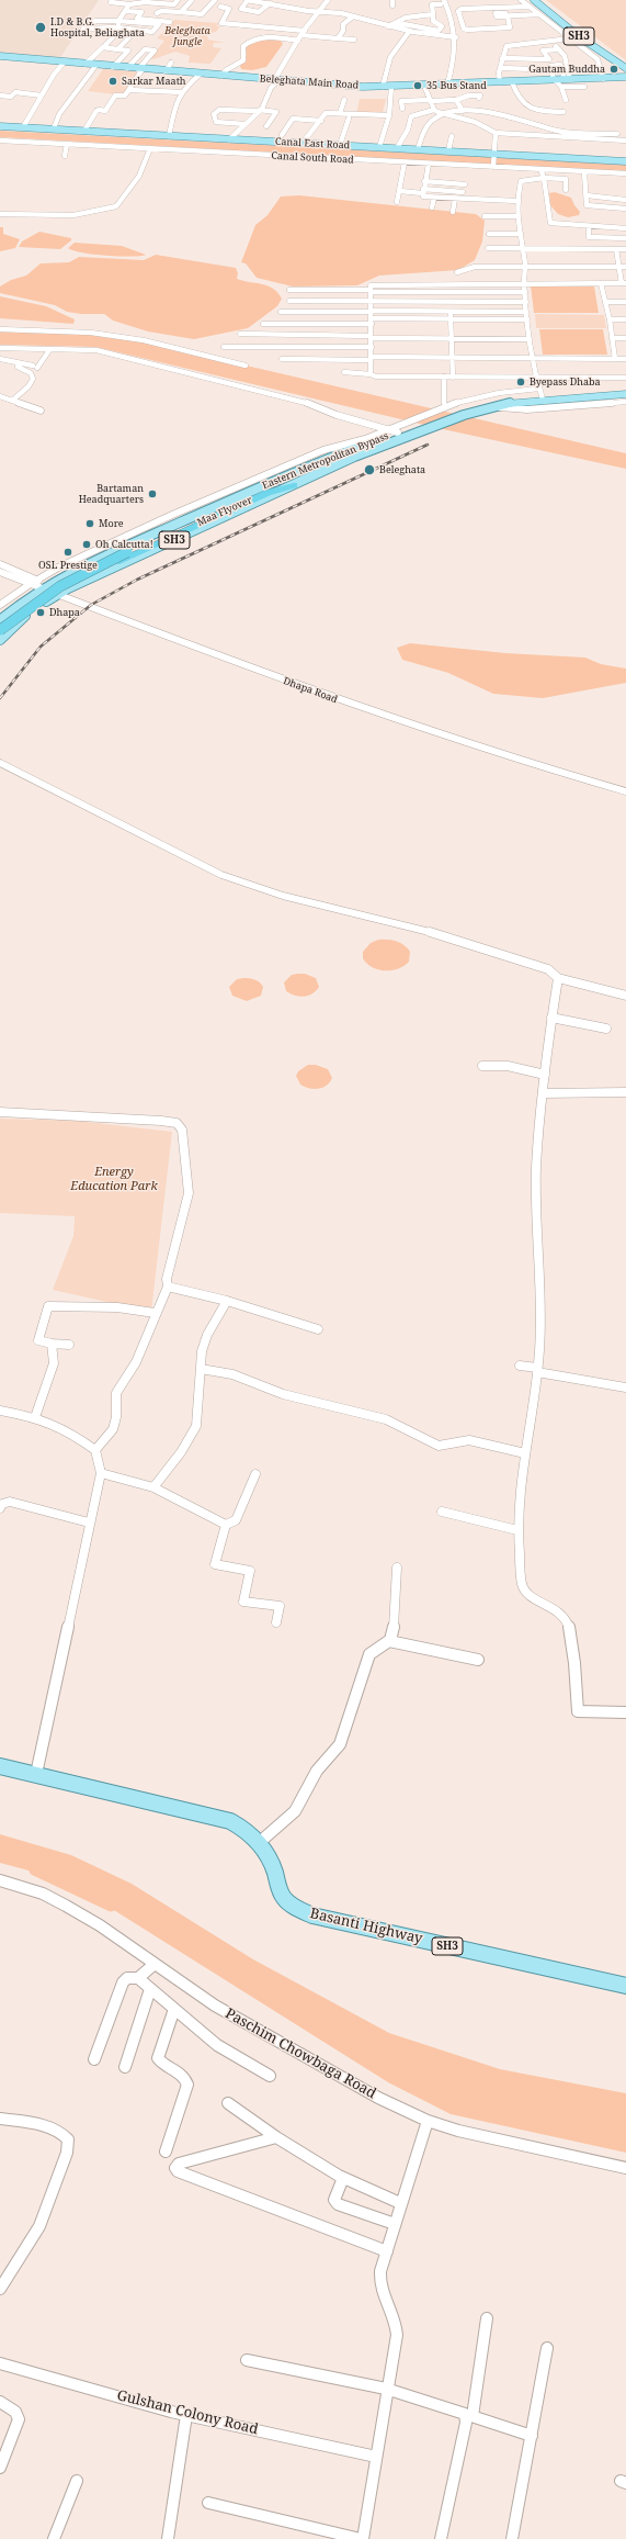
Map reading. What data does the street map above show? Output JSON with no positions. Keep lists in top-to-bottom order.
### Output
{
  "streets": {
    "highway": ["Maa Flyover"],
    "main road": [
      "SH3",
      "Beleghata Main Road",
      "Canal East Road",
      "Eastern Metropolitan Bypass",
      "Basanti Highway"
    ],
    "street": [
      "Canal South Road",
      "Dhapa Road",
      "Paschim Chowbaga Road",
      "Gulshan Colony Road"
    ]
  },
  "crossings": [
    ["SH3", "Eastern Metropolitan Bypass"],
    ["SH3", "Dhapa Road"],
    ["Eastern Metropolitan Bypass", "Maa Flyover"],
    ["Eastern Metropolitan Bypass", "Dhapa Road"]
  ],
  "parks": ["Beleghata Jungle", "Energy Education Park"],
  "places": [
    "I.D & B.G. Hospital, Beliaghata",
    "Gautam Buddha",
    "Sarkar Maath",
    "35 Bus Stand",
    "Byepass Dhaba",
    "Beleghata",
    "Bartaman Headquarters",
    "More",
    "Oh Calcutta!",
    "OSL Prestige",
    "Dhapa"
  ]
}
